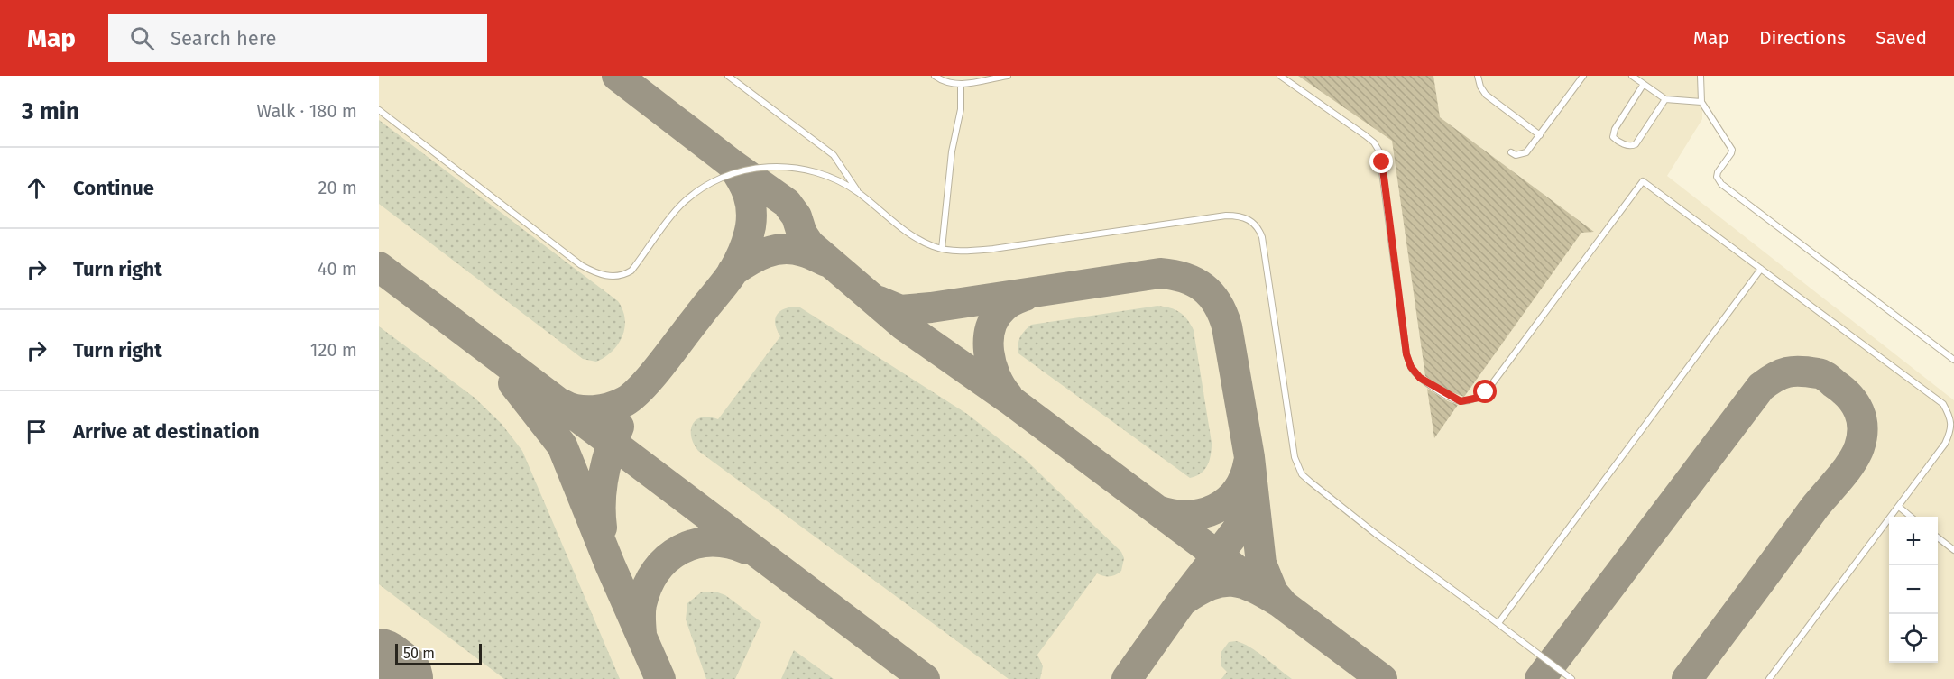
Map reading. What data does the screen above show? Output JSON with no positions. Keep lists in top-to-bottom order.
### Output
{
  "scale_bar": "50 m",
  "page": {
    "header": "Map",
    "search": "Search here",
    "nav": ["Map", "Directions", "Saved"],
    "heading": ["3 min", "Walk · 180 m"],
    "list": [
      ["Continue", "20 m"],
      ["Turn right", "40 m"],
      ["Turn right", "120 m"],
      "Arrive at destination"
    ],
    "map_buttons": ["+", "−"],
    "scale": "50 m"
  }
}
